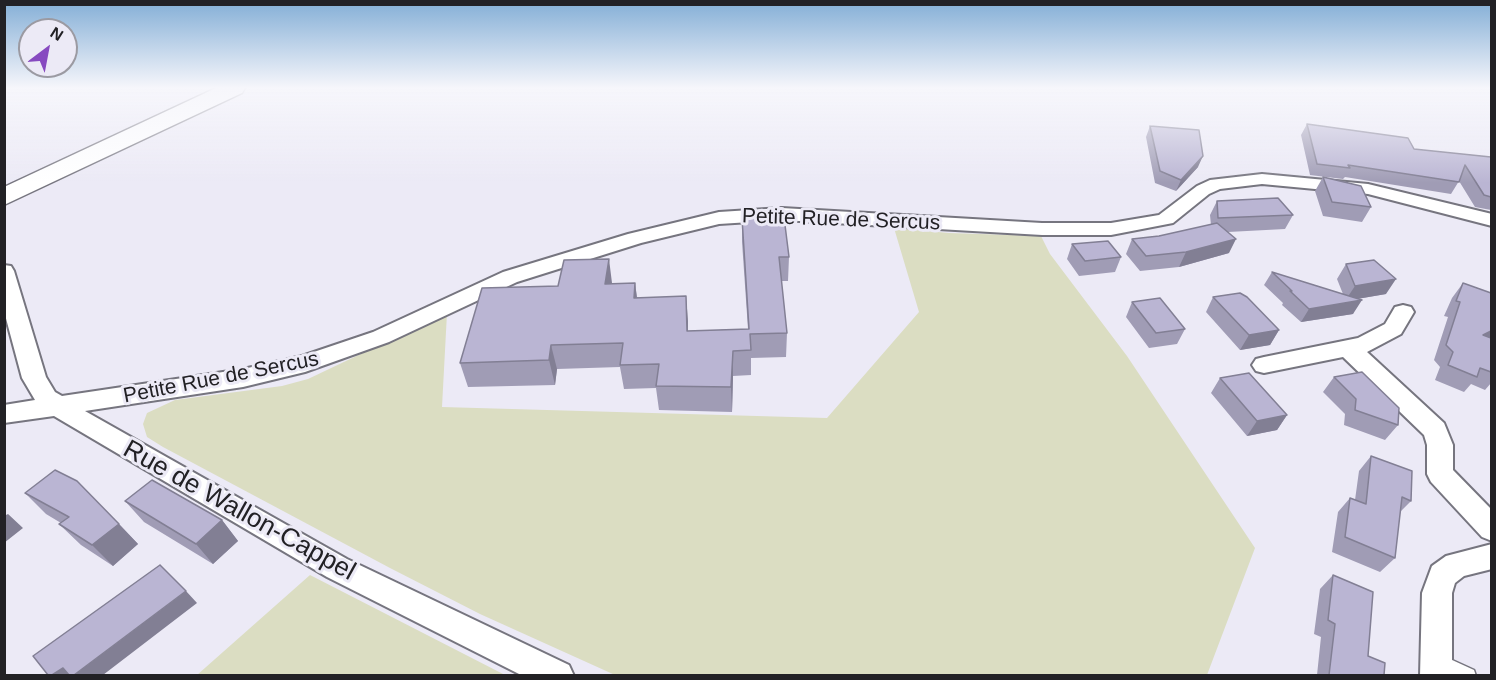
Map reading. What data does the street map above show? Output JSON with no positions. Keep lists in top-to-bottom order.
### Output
{
  "streets": {
    "street": ["Petite Rue de Sercus", "Rue de Wallon-Cappel"]
  },
  "crossings": [
    ["Petite Rue de Sercus", "Rue de Wallon-Cappel"]
  ],
  "north": "top right"
}
